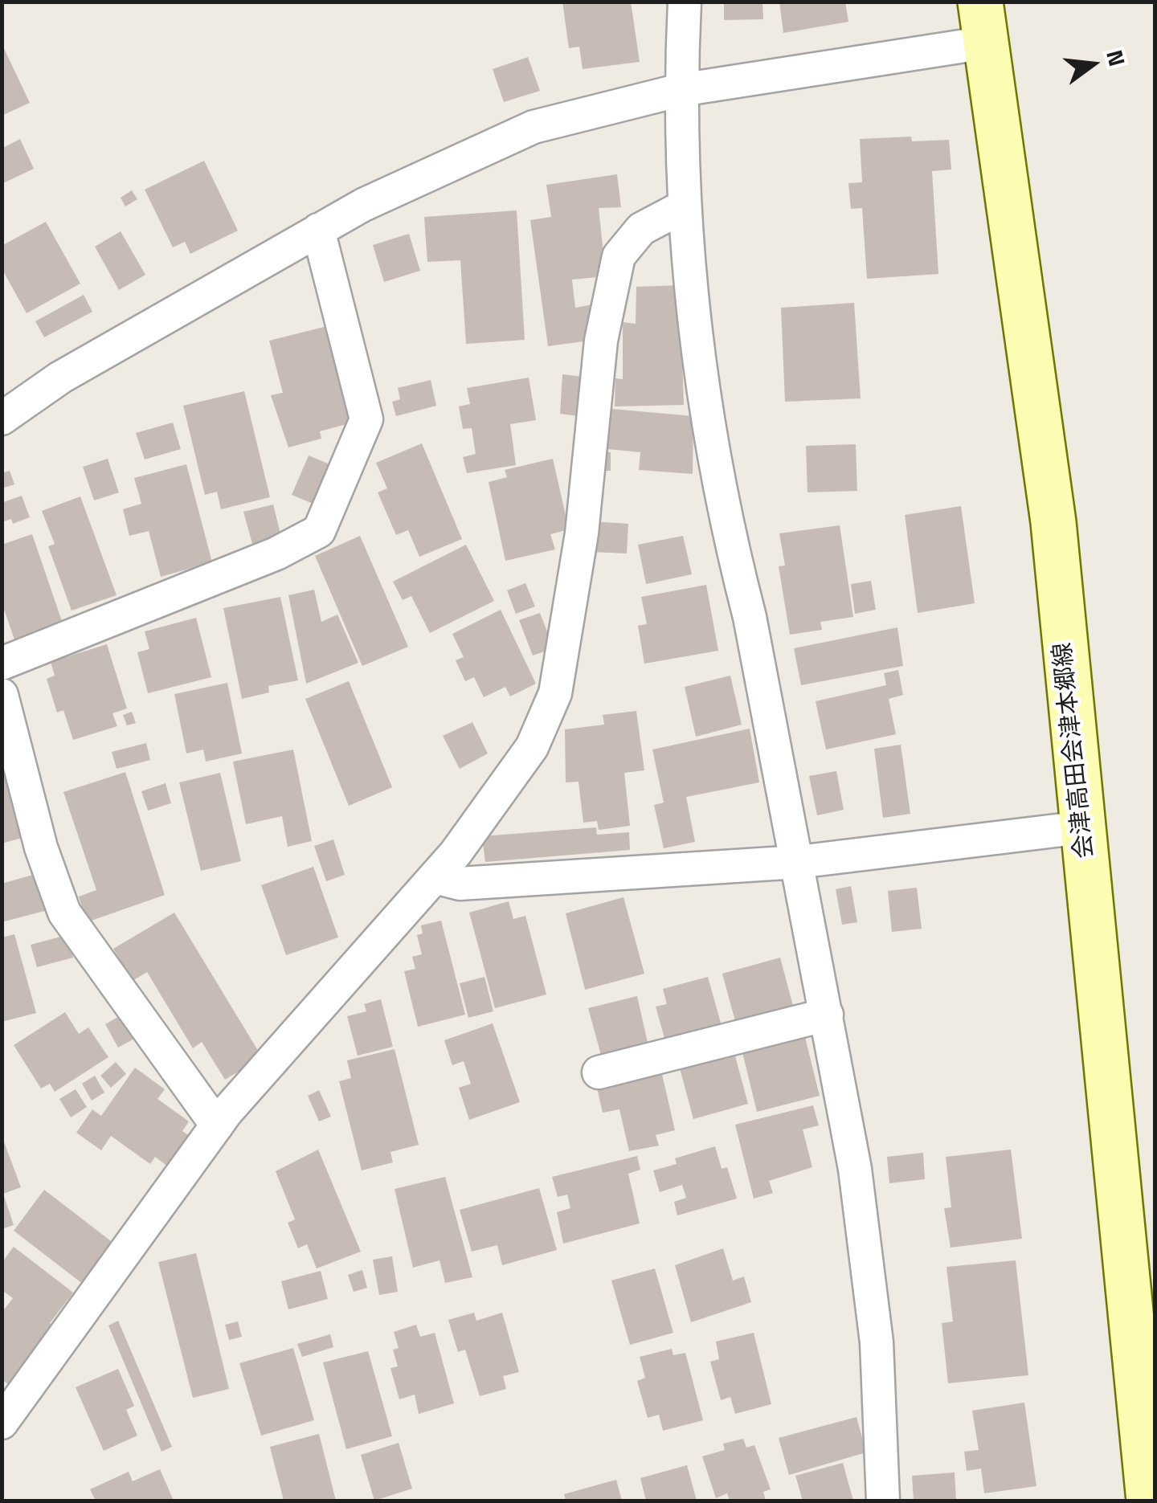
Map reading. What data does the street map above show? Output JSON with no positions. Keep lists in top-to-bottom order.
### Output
{
  "streets": {
    "main road": ["会津高田会津本郷線"]
  },
  "north": "right"
}
